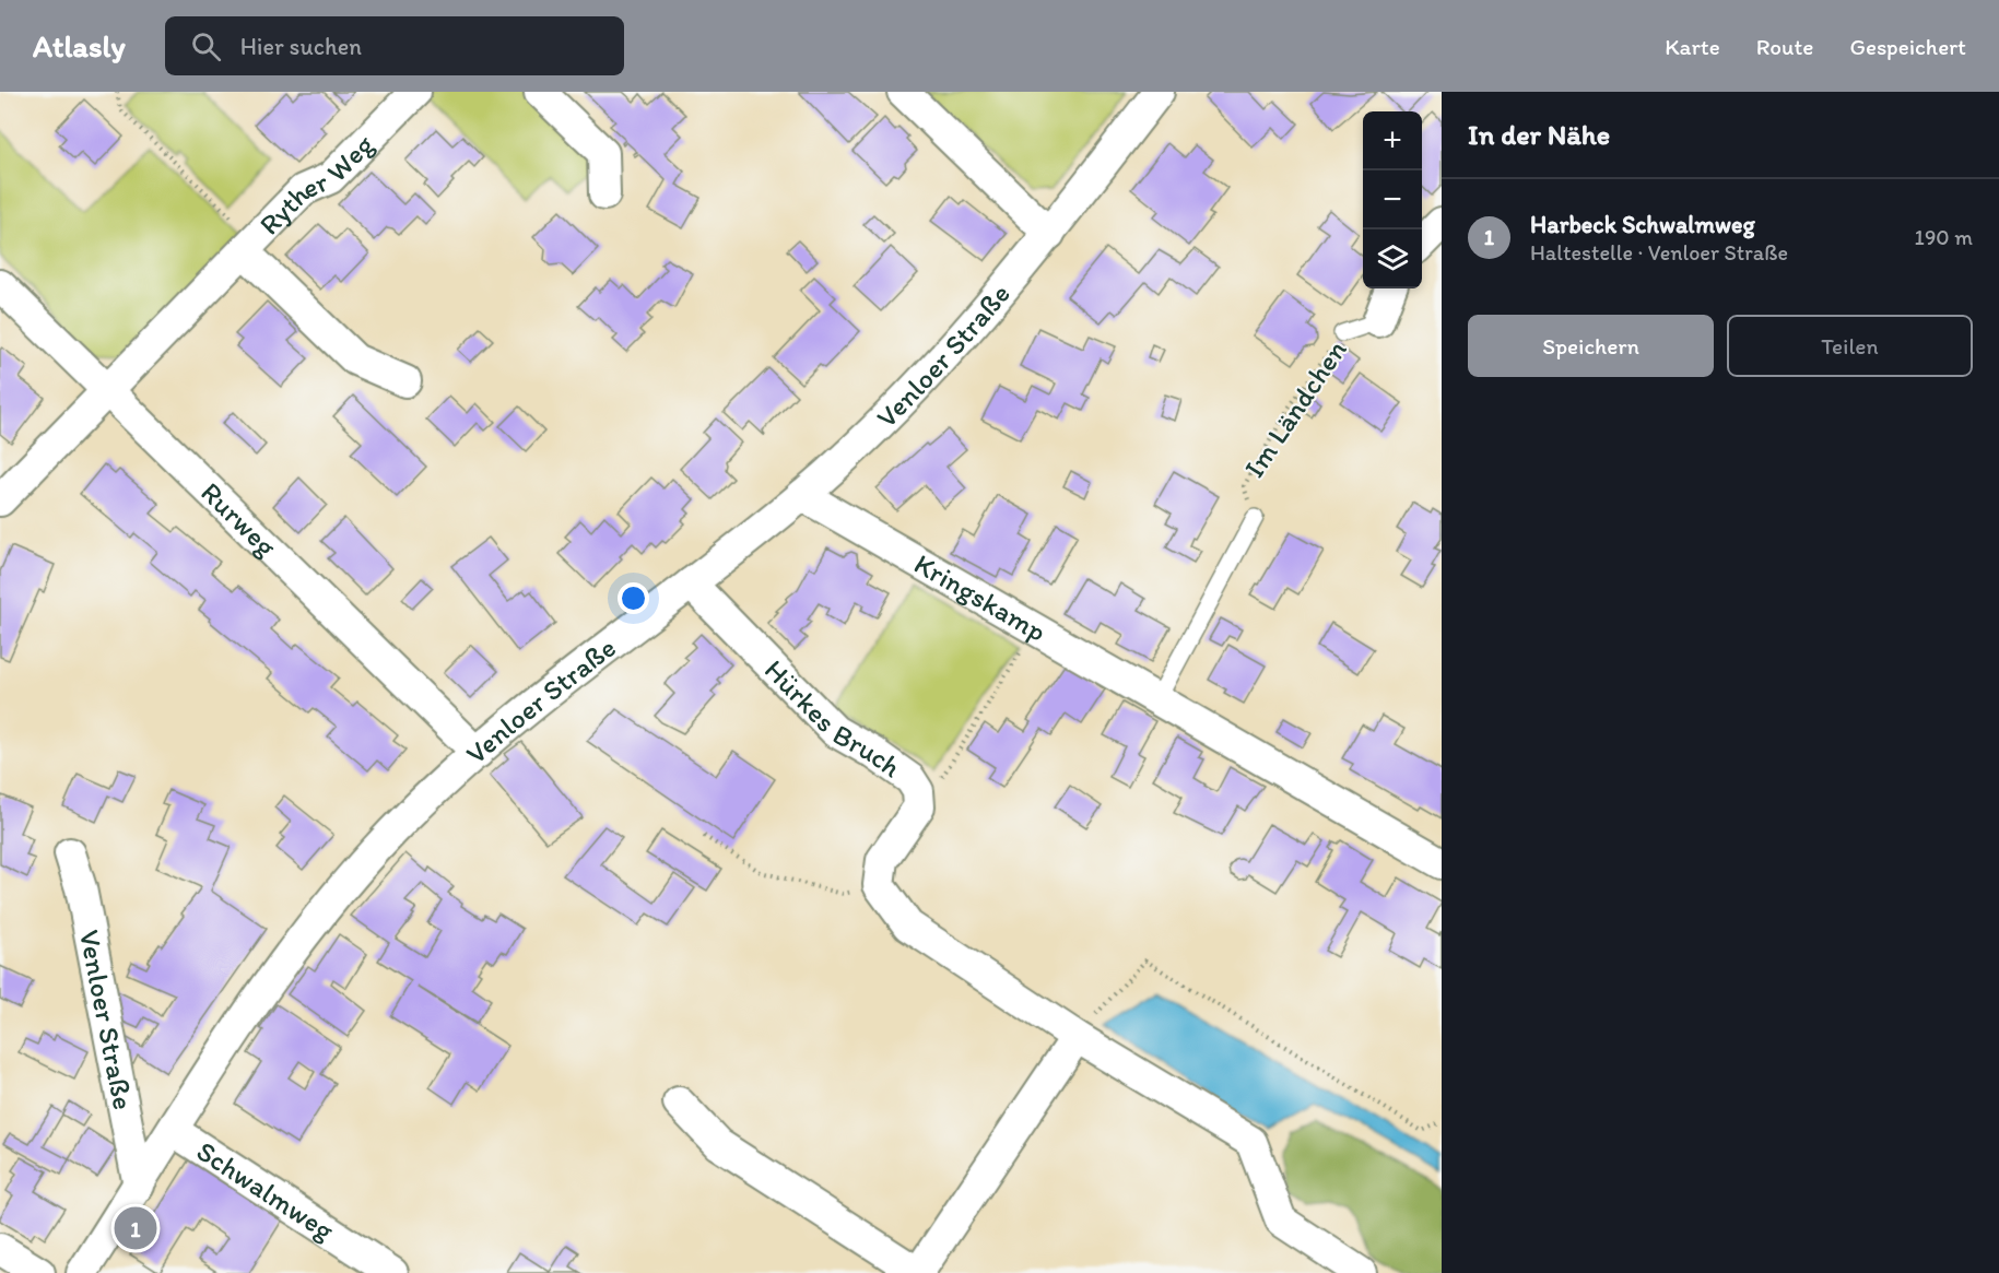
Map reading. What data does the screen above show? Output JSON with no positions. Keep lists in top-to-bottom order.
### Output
{
  "streets": {
    "street": [
      "Ryther Weg",
      "Venloer Straße",
      "Im Ländchen",
      "Rurweg",
      "Kringskamp",
      "Hürkes Bruch",
      "Schwalmweg"
    ]
  },
  "crossings": [
    ["Ryther Weg", "Rurweg"],
    ["Venloer Straße", "Rurweg"],
    ["Venloer Straße", "Kringskamp"],
    ["Venloer Straße", "Hürkes Bruch"],
    ["Venloer Straße", "Schwalmweg"]
  ],
  "page": {
    "header": "Atlasly",
    "search": "Hier suchen",
    "nav": ["Karte", "Route", "Gespeichert"],
    "heading": "In der Nähe",
    "map_buttons": ["+", "−"],
    "list": [
      {
        "mark": "1",
        "name": "Harbeck Schwalmweg",
        "note": "Haltestelle · Venloer Straße",
        "value": "190 m"
      }
    ],
    "buttons": ["Speichern", "Teilen"],
    "pins": "1"
  }
}
